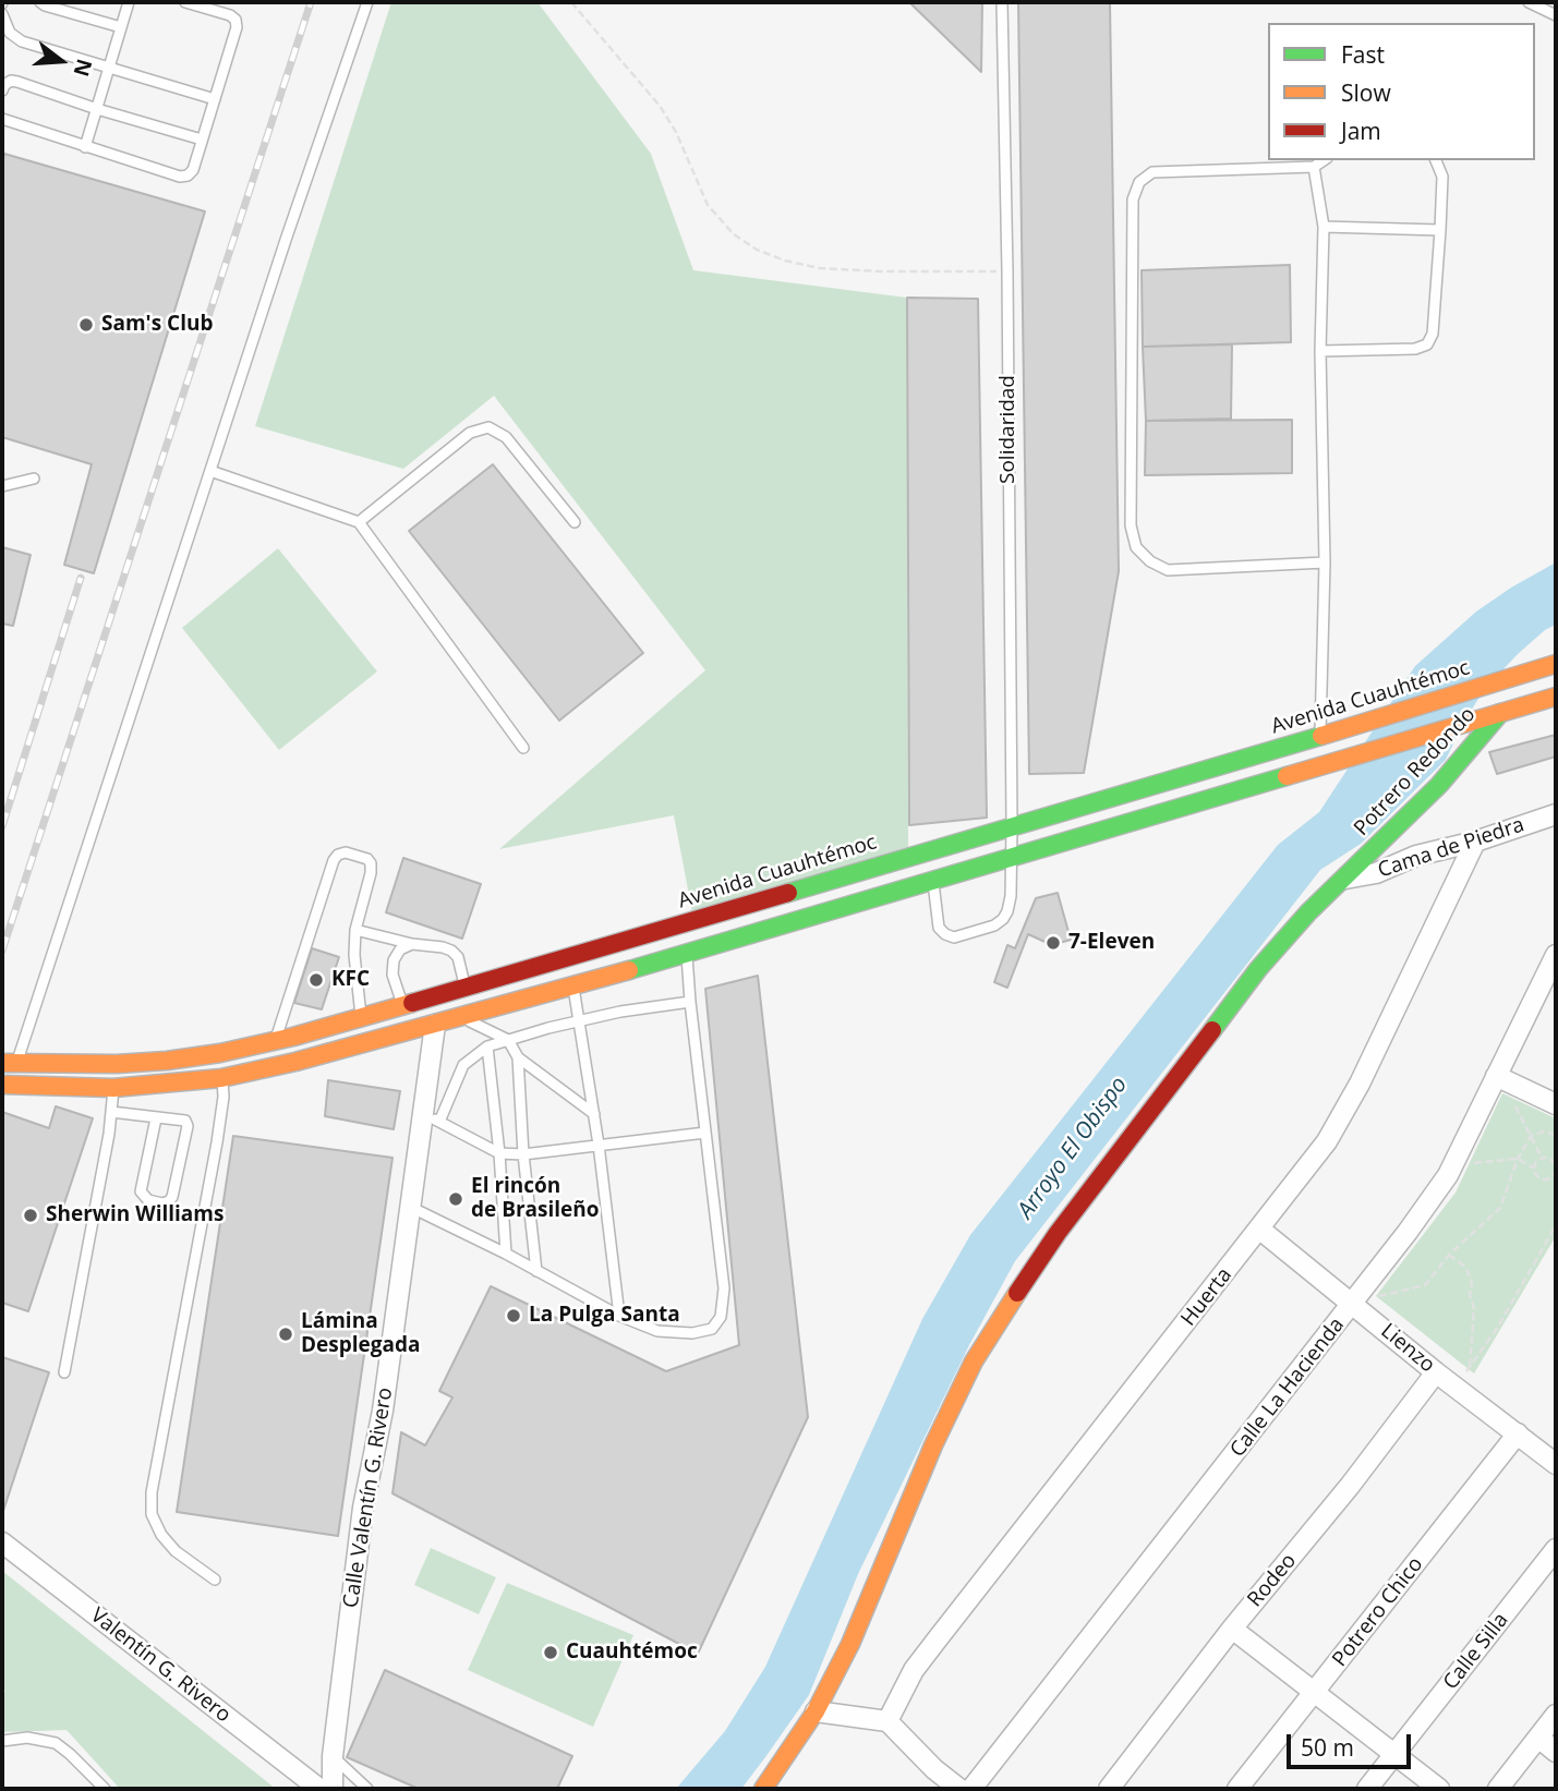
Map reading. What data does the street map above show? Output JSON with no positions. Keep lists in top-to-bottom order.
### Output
{
  "streets": {
    "main road": ["Avenida Cuauhtémoc", "Potrero Redondo"],
    "street": [
      "Cama de Piedra",
      "Huerta",
      "Lienzo",
      "Calle La Hacienda",
      "Calle Valentín G. Rivero",
      "Rodeo",
      "Potrero Chico",
      "Calle Silla",
      "Valentín G. Rivero"
    ],
    "lane": ["Solidaridad"]
  },
  "crossings": [
    ["Solidaridad", "Avenida Cuauhtémoc"],
    ["Avenida Cuauhtémoc", "Potrero Redondo"],
    ["Potrero Redondo", "Cama de Piedra"],
    ["Cama de Piedra", "Huerta"],
    ["Huerta", "Lienzo"],
    ["Lienzo", "Calle La Hacienda"],
    ["Lienzo", "Rodeo"],
    ["Lienzo", "Potrero Chico"]
  ],
  "water": ["Arroyo El Obispo"],
  "places": [
    "Sam's Club",
    "7-Eleven",
    "KFC",
    "El rincón de Brasileño",
    "Sherwin Williams",
    "La Pulga Santa",
    "Lámina Desplegada",
    "Cuauhtémoc"
  ],
  "legend": ["Fast", "Slow", "Jam"],
  "scale_bar": "50 m",
  "north": "right"
}
